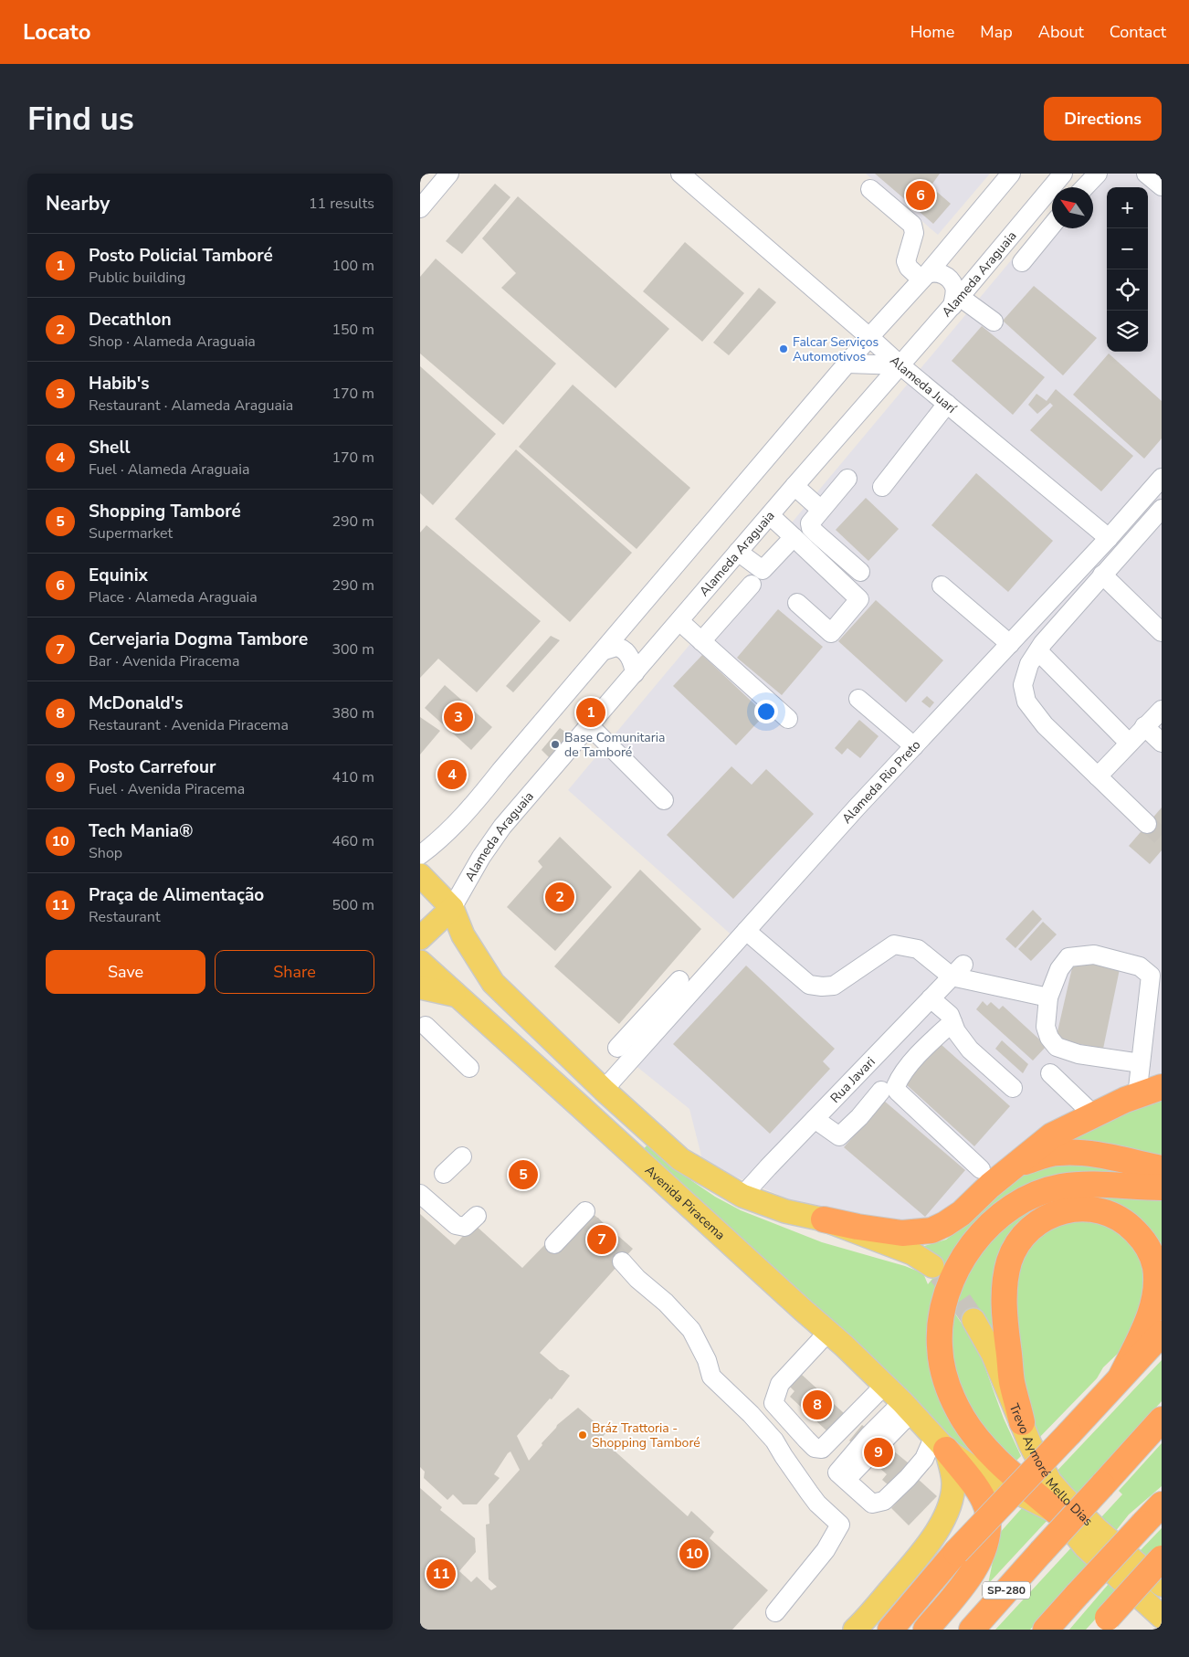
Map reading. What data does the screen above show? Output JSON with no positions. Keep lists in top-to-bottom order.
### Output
{
  "streets": {
    "highway": ["SP-280"],
    "main road": ["Alameda Araguaia", "Avenida Piracema", "Trevo Aymoré Mello Dias"],
    "street": ["Alameda Juarí", "Alameda Rio Preto", "Rua Javari"]
  },
  "crossings": [
    ["Alameda Araguaia", "Alameda Juarí"],
    ["Alameda Juarí", "Alameda Rio Preto"],
    ["Avenida Piracema", "Trevo Aymoré Mello Dias"]
  ],
  "places": ["Falcar Serviços Automotivos", "Base Comunitaria de Tamboré", "Bráz Trattoria - Shopping Tamboré"],
  "north": "top left",
  "page": {
    "header": "Locato",
    "nav": [
      "Home",
      "Map",
      "About",
      "Contact"
    ],
    "buttons": [
      "Directions",
      ["Save", "Share"]
    ],
    "title": "Find us",
    "heading": ["Nearby", "11 results"],
    "pins": [
      "6",
      "1",
      "3",
      "4",
      "2",
      "5",
      "7",
      "8",
      "9",
      "10",
      "11"
    ],
    "map_buttons": ["+", "−"],
    "list": [
      {
        "mark": "1",
        "name": "Posto Policial Tamboré",
        "note": "Public building",
        "value": "100 m"
      },
      {
        "mark": "2",
        "name": "Decathlon",
        "note": "Shop · Alameda Araguaia",
        "value": "150 m"
      },
      {
        "mark": "3",
        "name": "Habib's",
        "note": "Restaurant · Alameda Araguaia",
        "value": "170 m"
      },
      {
        "mark": "4",
        "name": "Shell",
        "note": "Fuel · Alameda Araguaia",
        "value": "170 m"
      },
      {
        "mark": "5",
        "name": "Shopping Tamboré",
        "note": "Supermarket",
        "value": "290 m"
      },
      {
        "mark": "6",
        "name": "Equinix",
        "note": "Place · Alameda Araguaia",
        "value": "290 m"
      },
      {
        "mark": "7",
        "name": "Cervejaria Dogma Tambore",
        "note": "Bar · Avenida Piracema",
        "value": "300 m"
      },
      {
        "mark": "8",
        "name": "McDonald's",
        "note": "Restaurant · Avenida Piracema",
        "value": "380 m"
      },
      {
        "mark": "9",
        "name": "Posto Carrefour",
        "note": "Fuel · Avenida Piracema",
        "value": "410 m"
      },
      {
        "mark": "10",
        "name": "Tech Mania®",
        "note": "Shop",
        "value": "460 m"
      },
      {
        "mark": "11",
        "name": "Praça de Alimentação",
        "note": "Restaurant",
        "value": "500 m"
      }
    ]
  }
}
